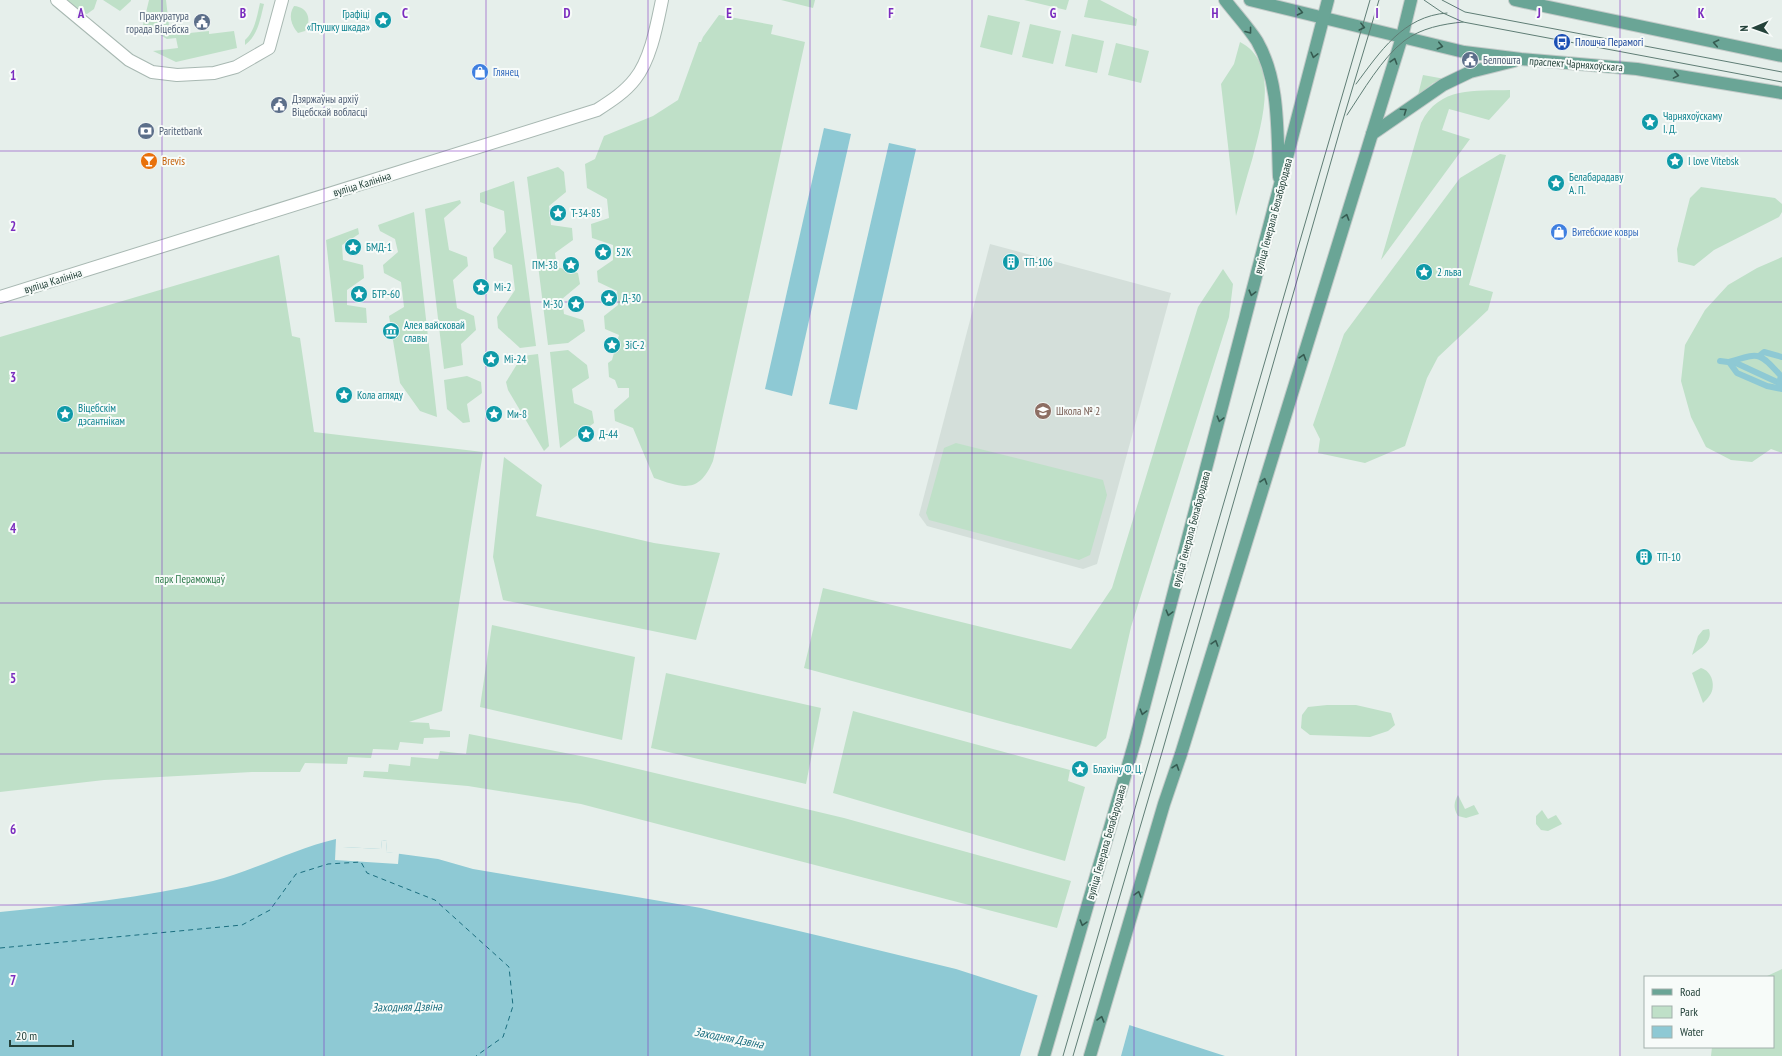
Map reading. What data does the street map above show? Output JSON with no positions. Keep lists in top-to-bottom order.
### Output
{
  "streets": {
    "main road": ["праспект Чарняхоўскага", "вуліца Генерала Белабародава"],
    "street": ["вуліца Калініна"]
  },
  "crossings": [
    ["праспект Чарняхоўскага", "вуліца Генерала Белабародава"]
  ],
  "water": ["Заходняя Дзвіна"],
  "parks": ["парк Пераможцаў"],
  "places": {
    "place": [
      "Графіці «Птушку шкада»",
      "Чарняхоўскаму І. Д.",
      "I love Vitebsk",
      "Белабарадаву А. П.",
      "Т-34-85",
      "БМД-1",
      "52К",
      "ПМ-38",
      "2 льва",
      "Мі-2",
      "БТР-60",
      "Д-30",
      "М-30",
      "ЗіС-2",
      "Мі-24",
      "Кола агляду",
      "Віцебскім дэсантнікам",
      "Ми-8",
      "Д-44",
      "Блахіну Ф. Ц."
    ],
    "public building": ["Пракуратура горада Віцебска", "Белпошта", "Дзяржаўны архіў Віцебскай вобласці"],
    "bus stop": ["Плошча Перамогі"],
    "shop": ["Глянец", "Витебские ковры"],
    "bank": ["Paritetbank"],
    "bar": ["Brevis"],
    "building": ["ТП-106", "ТП-10"],
    "museum": ["Алея вайсковай славы"],
    "school or university": ["Школа № 2"]
  },
  "legend": ["Road", "Park", "Water"],
  "scale_bar": "20 m",
  "north": "left",
  "grid": {
    "columns": [
      "A",
      "B",
      "C",
      "D",
      "E",
      "F",
      "G",
      "H",
      "I",
      "J",
      "K"
    ],
    "rows": [
      "1",
      "2",
      "3",
      "4",
      "5",
      "6",
      "7"
    ]
  }
}
